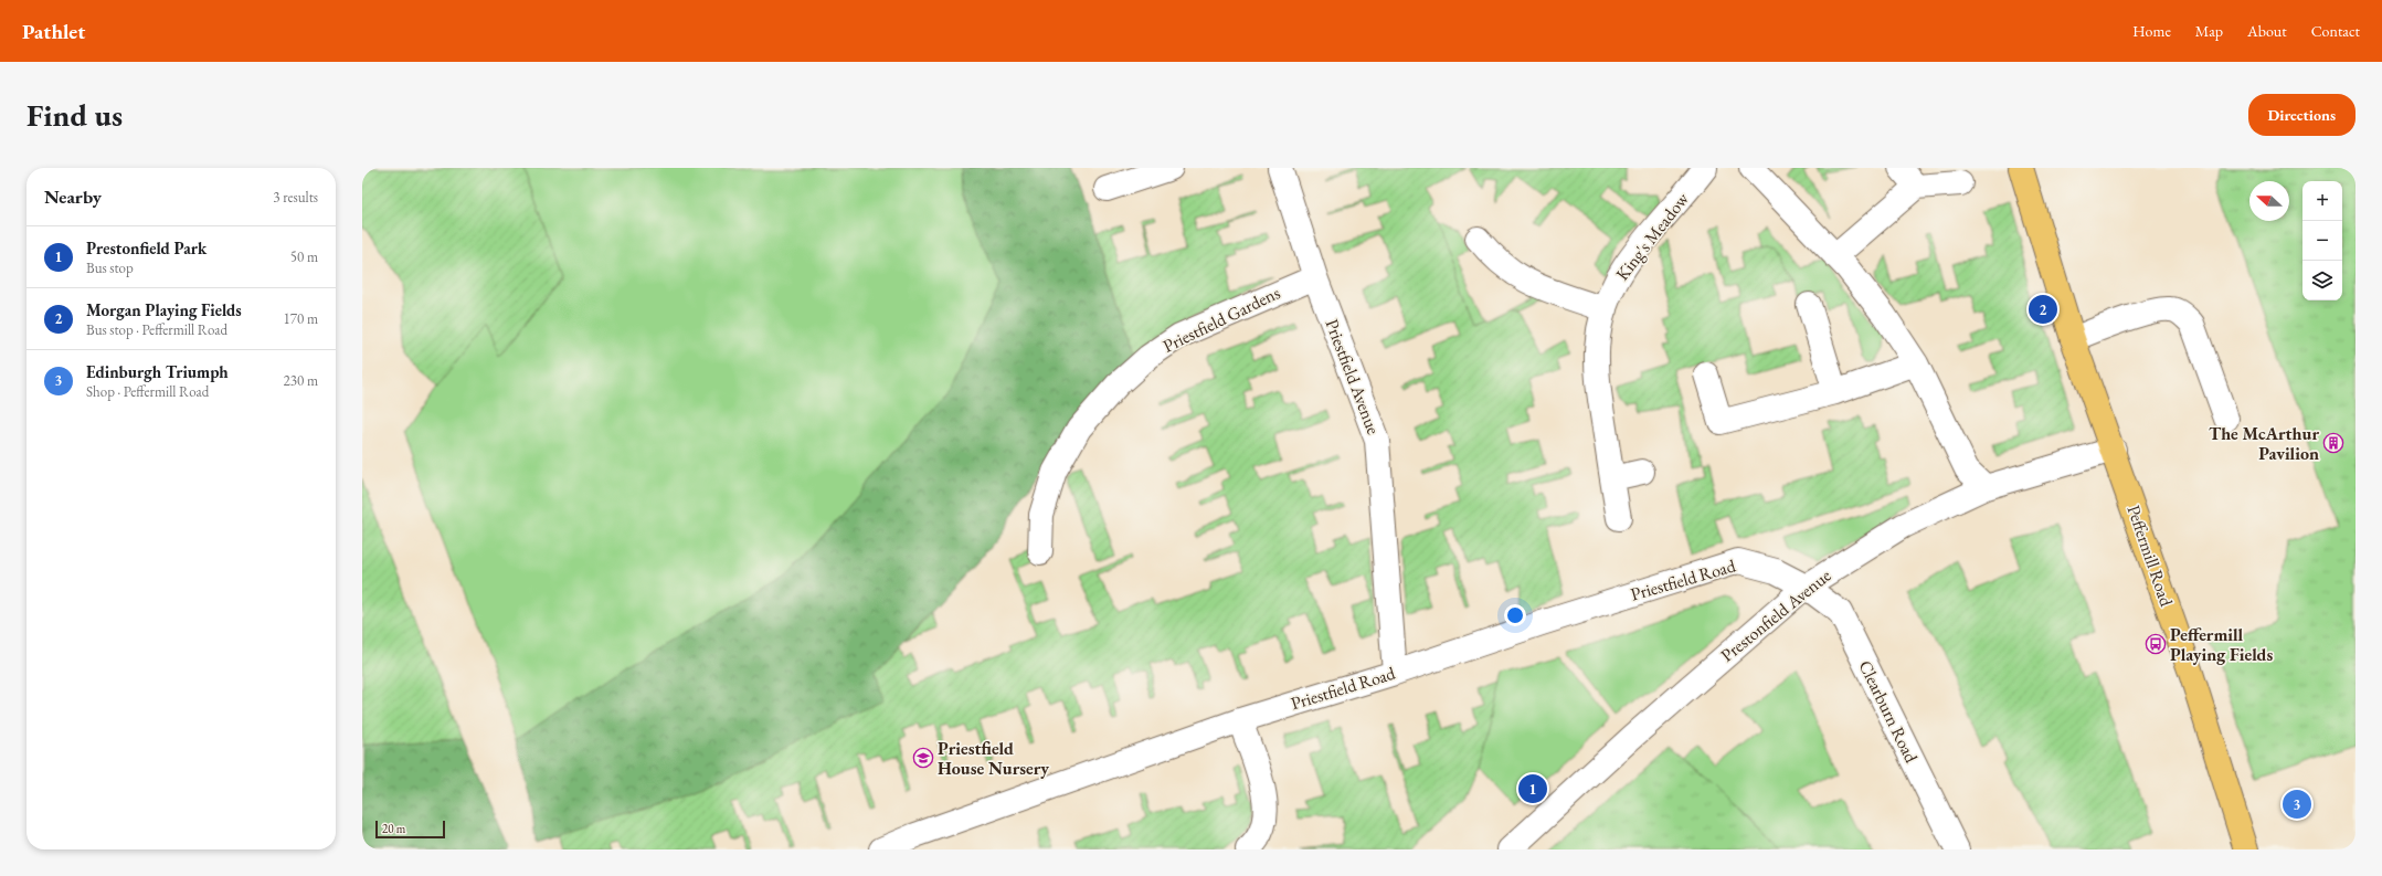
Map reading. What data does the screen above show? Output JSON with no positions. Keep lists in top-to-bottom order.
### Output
{
  "streets": {
    "main road": ["Peffermill Road"],
    "street": [
      "King's Meadow",
      "Priestfield Gardens",
      "Priestfield Avenue",
      "Priestfield Road",
      "Prestonfield Avenue",
      "Clearburn Road"
    ]
  },
  "crossings": [
    ["Priestfield Gardens", "Priestfield Avenue"],
    ["Priestfield Avenue", "Priestfield Road"],
    ["Peffermill Road", "Prestonfield Avenue"],
    ["Priestfield Road", "Prestonfield Avenue"],
    ["Priestfield Road", "Clearburn Road"],
    ["Prestonfield Avenue", "Clearburn Road"]
  ],
  "places": {
    "building": ["The McArthur Pavilion"],
    "bus stop": ["Peffermill Playing Fields"],
    "school or university": ["Priestfield House Nursery"]
  },
  "scale_bar": "20 m",
  "north": "left",
  "page": {
    "header": "Pathlet",
    "nav": [
      "Home",
      "Map",
      "About",
      "Contact"
    ],
    "buttons": "Directions",
    "title": "Find us",
    "heading": ["Nearby", "3 results"],
    "map_buttons": ["+", "−"],
    "list": [
      {
        "mark": "1",
        "name": "Prestonfield Park",
        "note": "Bus stop",
        "value": "50 m"
      },
      {
        "mark": "2",
        "name": "Morgan Playing Fields",
        "note": "Bus stop · Peffermill Road",
        "value": "170 m"
      },
      {
        "mark": "3",
        "name": "Edinburgh Triumph",
        "note": "Shop · Peffermill Road",
        "value": "230 m"
      }
    ],
    "pins": ["2", "1", "3"],
    "scale": "20 m"
  }
}
